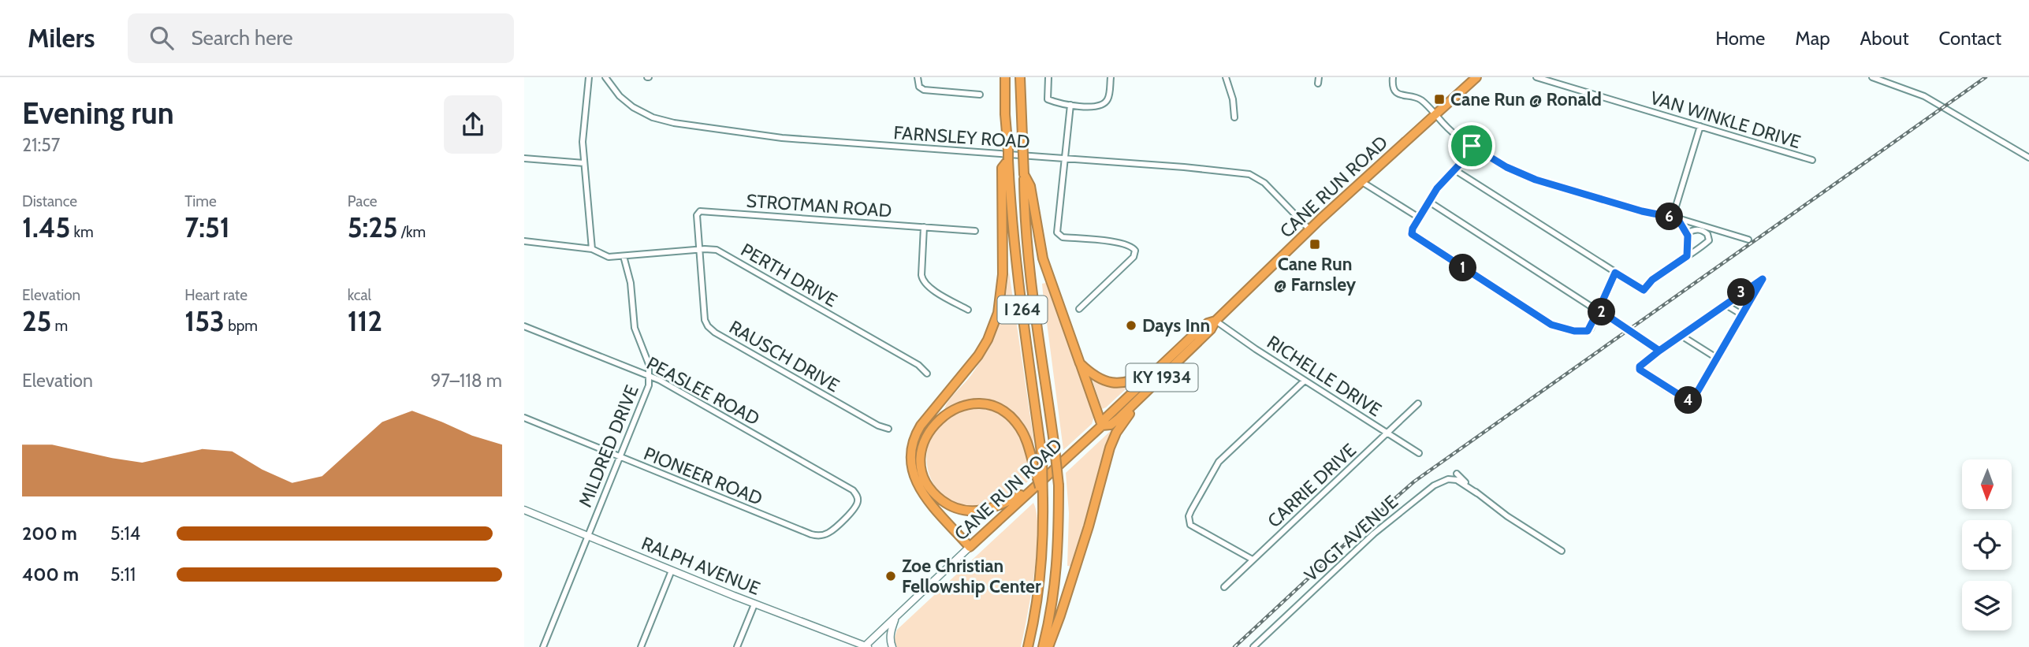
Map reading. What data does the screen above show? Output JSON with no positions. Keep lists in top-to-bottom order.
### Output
{
  "streets": {
    "highway": ["CANE RUN ROAD", "I 264", "KY 1934"],
    "street": [
      "VAN WINKLE DRIVE",
      "FARNSLEY ROAD",
      "STROTMAN ROAD",
      "PERTH DRIVE",
      "RAUSCH DRIVE",
      "RICHELLE DRIVE",
      "PEASLEE ROAD",
      "MILDRED DRIVE",
      "PIONEER ROAD",
      "CARRIE DRIVE",
      "VOGT AVENUE",
      "RALPH AVENUE"
    ]
  },
  "crossings": [
    ["FARNSLEY ROAD", "CANE RUN ROAD"],
    ["CANE RUN ROAD", "RICHELLE DRIVE"],
    ["CANE RUN ROAD", "RALPH AVENUE"],
    ["STROTMAN ROAD", "PERTH DRIVE"],
    ["STROTMAN ROAD", "RAUSCH DRIVE"],
    ["PERTH DRIVE", "RAUSCH DRIVE"],
    ["PERTH DRIVE", "MILDRED DRIVE"],
    ["RICHELLE DRIVE", "CARRIE DRIVE"],
    ["PEASLEE ROAD", "MILDRED DRIVE"],
    ["PEASLEE ROAD", "PIONEER ROAD"],
    ["MILDRED DRIVE", "PIONEER ROAD"],
    ["MILDRED DRIVE", "RALPH AVENUE"]
  ],
  "places": {
    "transit": ["Cane Run @ Ronald", "Cane Run @ Farnsley"],
    "other": ["Days Inn", "Zoe Christian Fellowship Center"]
  },
  "north": "bottom",
  "page": {
    "header": "Milers",
    "search": "Search here",
    "nav": [
      "Home",
      "Map",
      "About",
      "Contact"
    ],
    "heading": ["Evening run", "21:57"],
    "stats": [
      ["Distance", "1.45 km"],
      ["Time", "7:51"],
      ["Pace", "5:25 /km"],
      ["Elevation", "25 m"],
      ["Heart rate", "153 bpm"],
      ["kcal", "112"]
    ],
    "pins": [
      "6",
      "1",
      "3",
      "2",
      "4"
    ],
    "chart": ["Elevation", "97–118 m"],
    "list": [
      {
        "name": "200 m",
        "note": "5:14"
      },
      {
        "name": "400 m",
        "note": "5:11"
      }
    ]
  }
}
